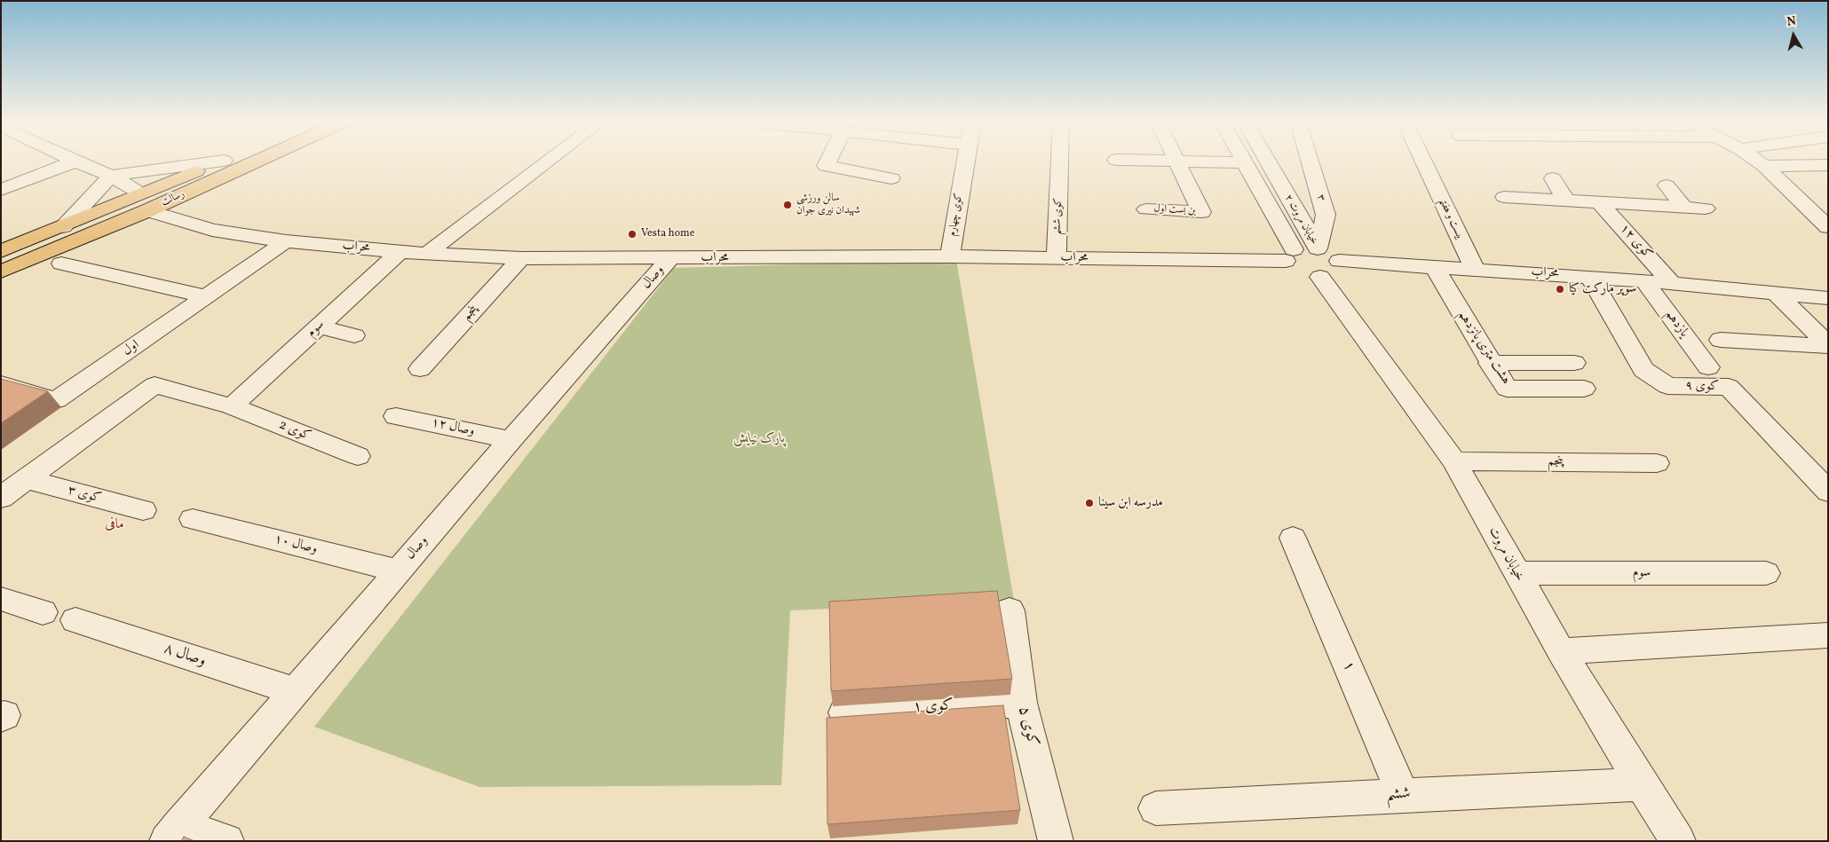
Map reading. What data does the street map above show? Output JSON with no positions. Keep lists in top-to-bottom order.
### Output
{
  "streets": {
    "main road": ["رسالت"],
    "street": [
      "۳",
      "بن بست اول",
      "کوی چهارم",
      "کوی ششم",
      "بیست و هفتم",
      "خیابان مروت ۲",
      "کوی ۱۲",
      "محراب",
      "وصال",
      "پنجم",
      "یازدهم",
      "سوم",
      "هشت متری پانزدهم",
      "اول",
      "کوی ۹",
      "وصال ۱۲",
      "کوی 2",
      "کوی ۳",
      "وصال ۱۰",
      "خیابان مروت",
      "وصال ۸",
      "۱",
      "کوی ۱",
      "کوی ۵",
      "ششم"
    ]
  },
  "crossings": [
    ["۳", "خیابان مروت ۲"],
    ["۳", "محراب"],
    ["رسالت", "محراب"],
    ["کوی چهارم", "محراب"],
    ["کوی ششم", "محراب"],
    ["بیست و هفتم", "محراب"],
    ["خیابان مروت ۲", "محراب"],
    ["کوی ۱۲", "محراب"],
    ["محراب", "وصال"],
    ["محراب", "پنجم"],
    ["محراب", "یازدهم"],
    ["محراب", "سوم"],
    ["محراب", "هشت متری پانزدهم"],
    ["محراب", "اول"],
    ["محراب", "کوی ۹"],
    ["محراب", "خیابان مروت"],
    ["وصال", "وصال ۱۲"],
    ["وصال", "وصال ۱۰"],
    ["وصال", "وصال ۸"],
    ["پنجم", "خیابان مروت"],
    ["سوم", "کوی 2"],
    ["سوم", "خیابان مروت"],
    ["کوی 2", "کوی ۳"],
    ["خیابان مروت", "ششم"],
    ["۱", "ششم"],
    ["کوی ۱", "کوی ۵"]
  ],
  "districts": ["مافی"],
  "parks": ["پارک نیایش"],
  "places": [
    "سالن ورزشی شهیدان نیری جوان",
    "Vesta home",
    "سوپر مارکت کیا",
    "مدرسه ابن سینا"
  ],
  "north": "top"
}
